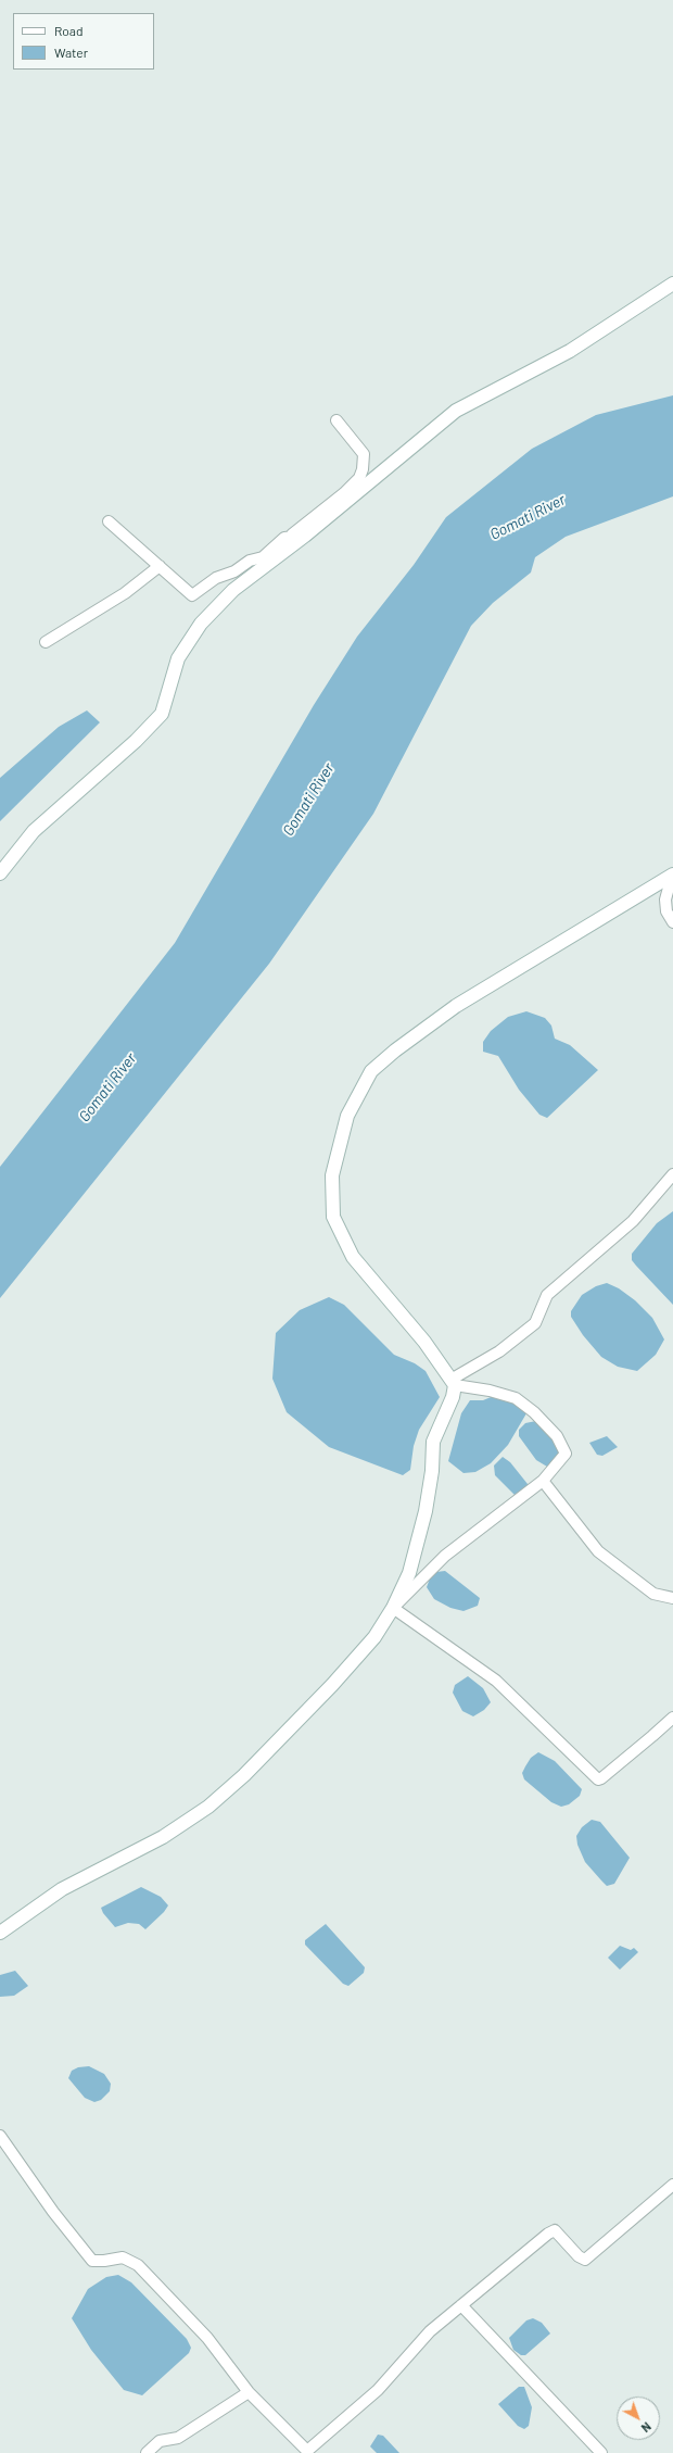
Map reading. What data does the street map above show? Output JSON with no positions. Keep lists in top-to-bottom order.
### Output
{
  "water": ["Gomati River"],
  "legend": ["Road", "Water"],
  "north": "bottom right"
}
